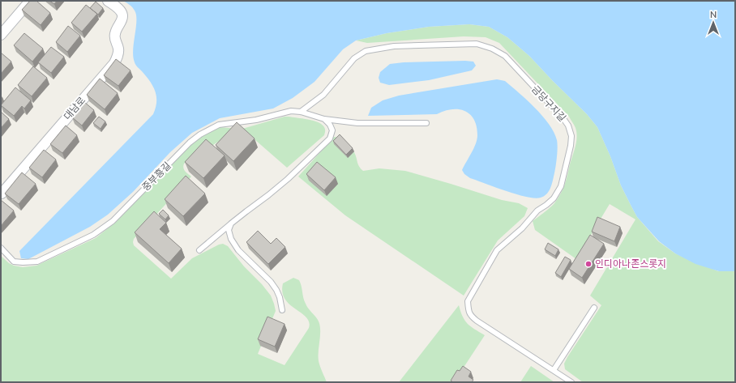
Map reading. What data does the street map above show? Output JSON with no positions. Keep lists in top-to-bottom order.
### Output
{
  "streets": {
    "street": ["대남로"],
    "lane": ["금당구지길", "중부흥길"]
  },
  "crossings": [
    ["금당구지길", "중부흥길"]
  ],
  "places": ["인디아나존스롯지"],
  "north": "top"
}
